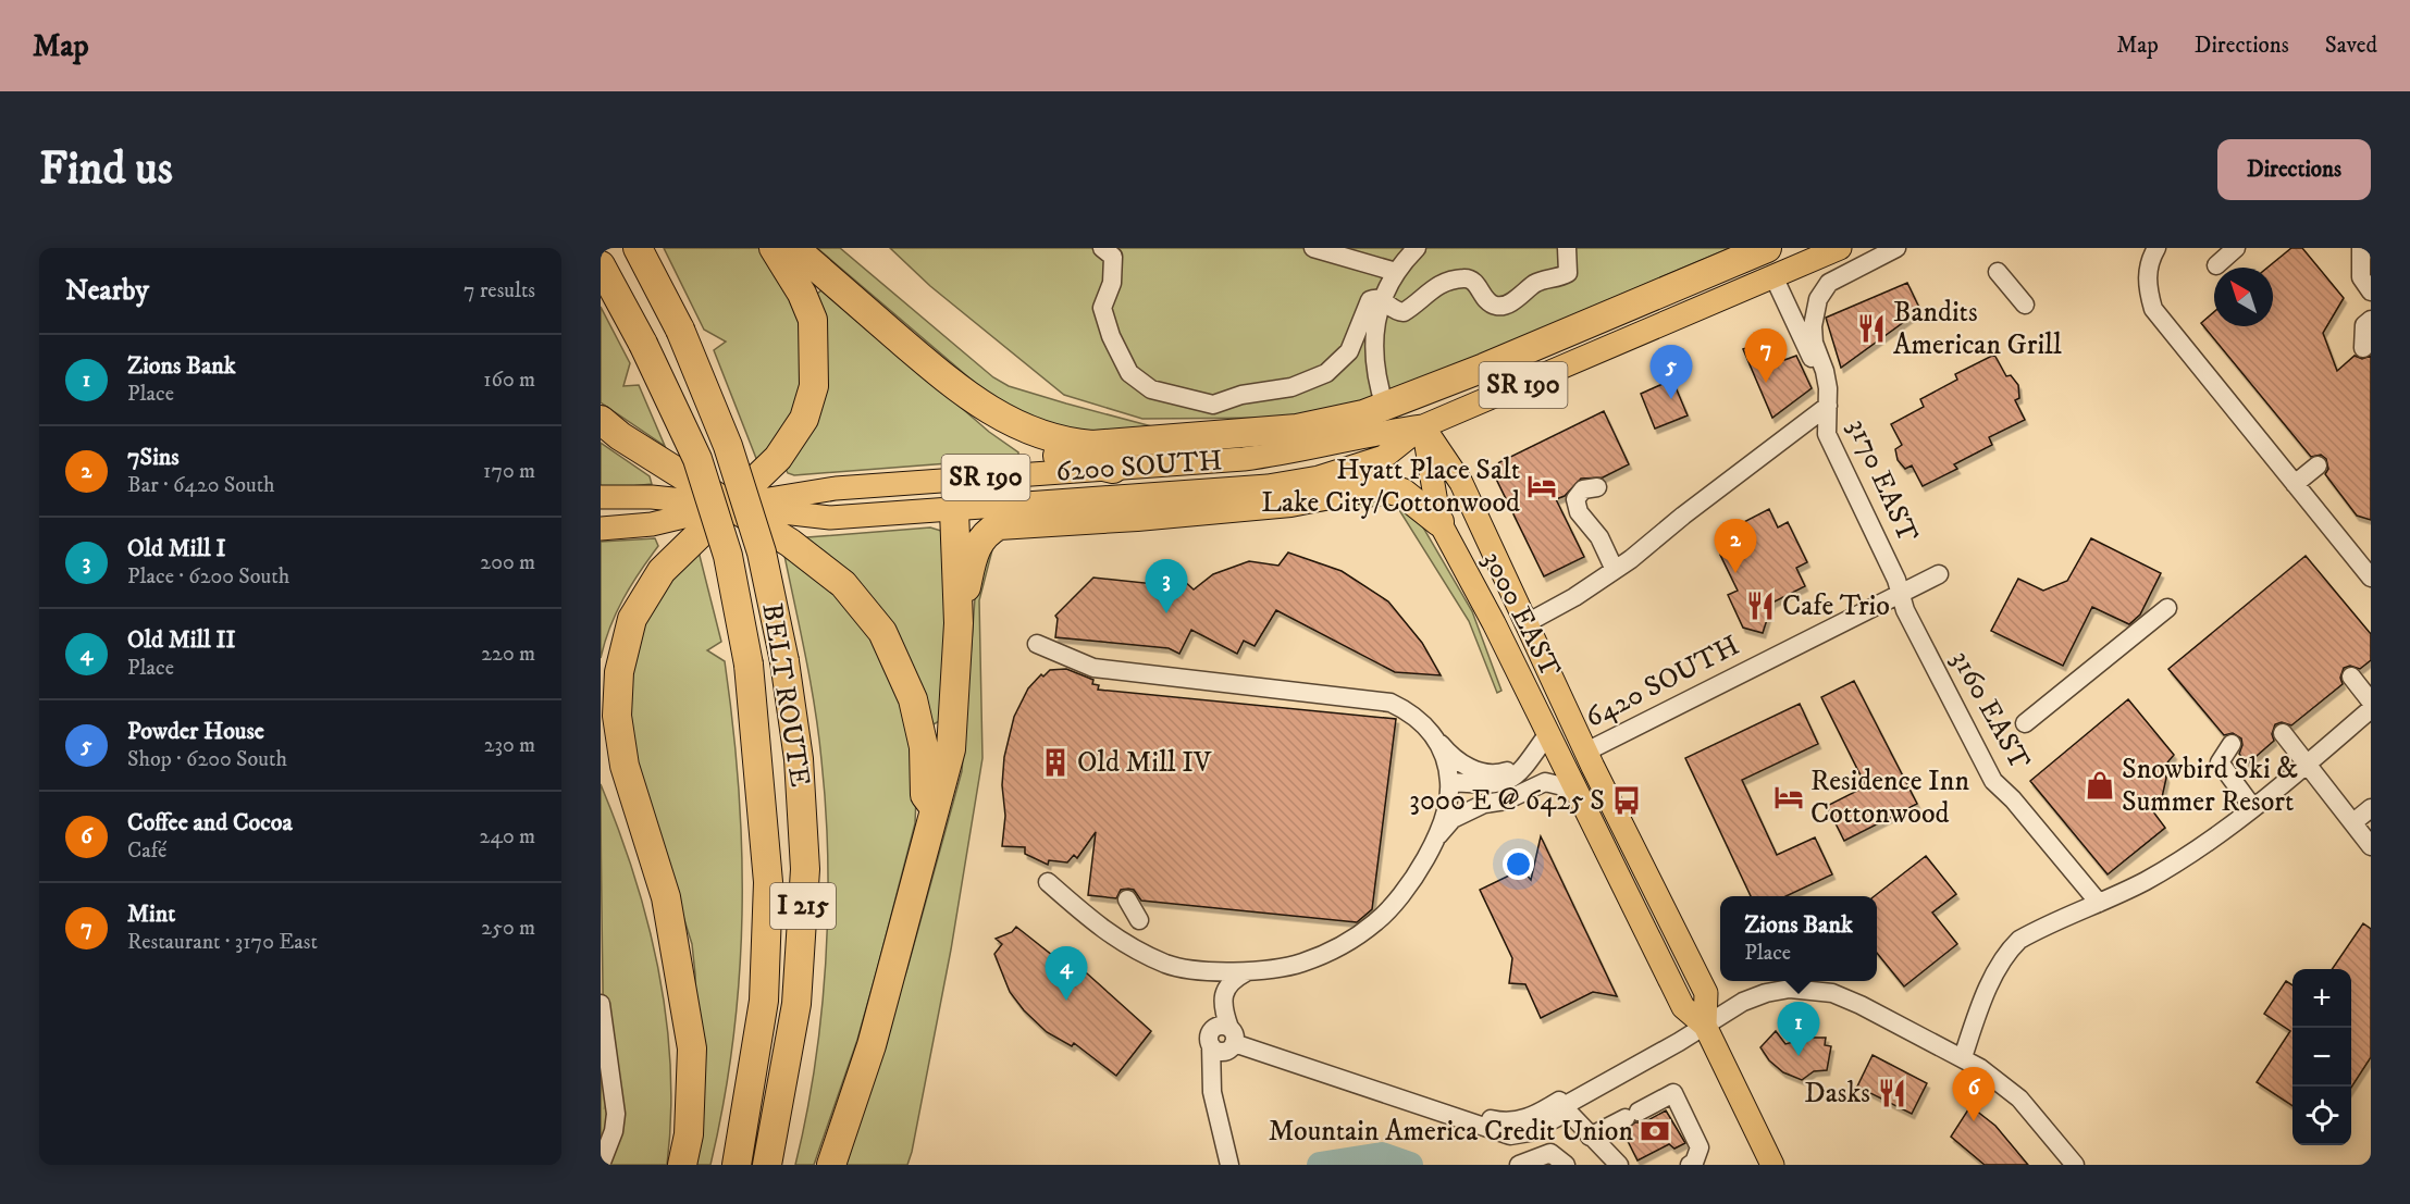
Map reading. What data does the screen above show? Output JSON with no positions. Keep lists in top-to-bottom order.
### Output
{
  "streets": {
    "highway": ["BELT ROUTE", "I 215"],
    "main road": ["SR 190", "6200 SOUTH", "3000 EAST"],
    "street": ["3170 EAST", "6420 SOUTH", "3160 EAST"]
  },
  "crossings": [
    ["6200 SOUTH", "3170 EAST"],
    ["6200 SOUTH", "3000 EAST"],
    ["3170 EAST", "6420 SOUTH"],
    ["3170 EAST", "3160 EAST"],
    ["3000 EAST", "6420 SOUTH"],
    ["6420 SOUTH", "3160 EAST"]
  ],
  "places": {
    "restaurant": ["Bandits American Grill", "Cafe Trio", "Dasks"],
    "hotel": ["Hyatt Place Salt Lake City/Cottonwood", "Residence Inn Cottonwood"],
    "building": ["Old Mill IV"],
    "shop": ["Snowbird Ski & Summer Resort"],
    "bus stop": ["3000 E @ 6425 S"],
    "bank": ["Mountain America Credit Union"]
  },
  "north": "top left",
  "page": {
    "header": "Map",
    "nav": ["Map", "Directions", "Saved"],
    "buttons": "Directions",
    "title": "Find us",
    "heading": ["Nearby", "7 results"],
    "pins": [
      "7",
      "5",
      "2",
      "3",
      "4",
      "1",
      "6"
    ],
    "list": [
      {
        "mark": "1",
        "name": "Zions Bank",
        "note": "Place",
        "value": "160 m"
      },
      {
        "mark": "2",
        "name": "7Sins",
        "note": "Bar · 6420 South",
        "value": "170 m"
      },
      {
        "mark": "3",
        "name": "Old Mill I",
        "note": "Place · 6200 South",
        "value": "200 m"
      },
      {
        "mark": "4",
        "name": "Old Mill II",
        "note": "Place",
        "value": "220 m"
      },
      {
        "mark": "5",
        "name": "Powder House",
        "note": "Shop · 6200 South",
        "value": "230 m"
      },
      {
        "mark": "6",
        "name": "Coffee and Cocoa",
        "note": "Café",
        "value": "240 m"
      },
      {
        "mark": "7",
        "name": "Mint",
        "note": "Restaurant · 3170 East",
        "value": "250 m"
      }
    ],
    "popup": ["Zions Bank", "Place"],
    "map_buttons": ["+", "−"]
  }
}
